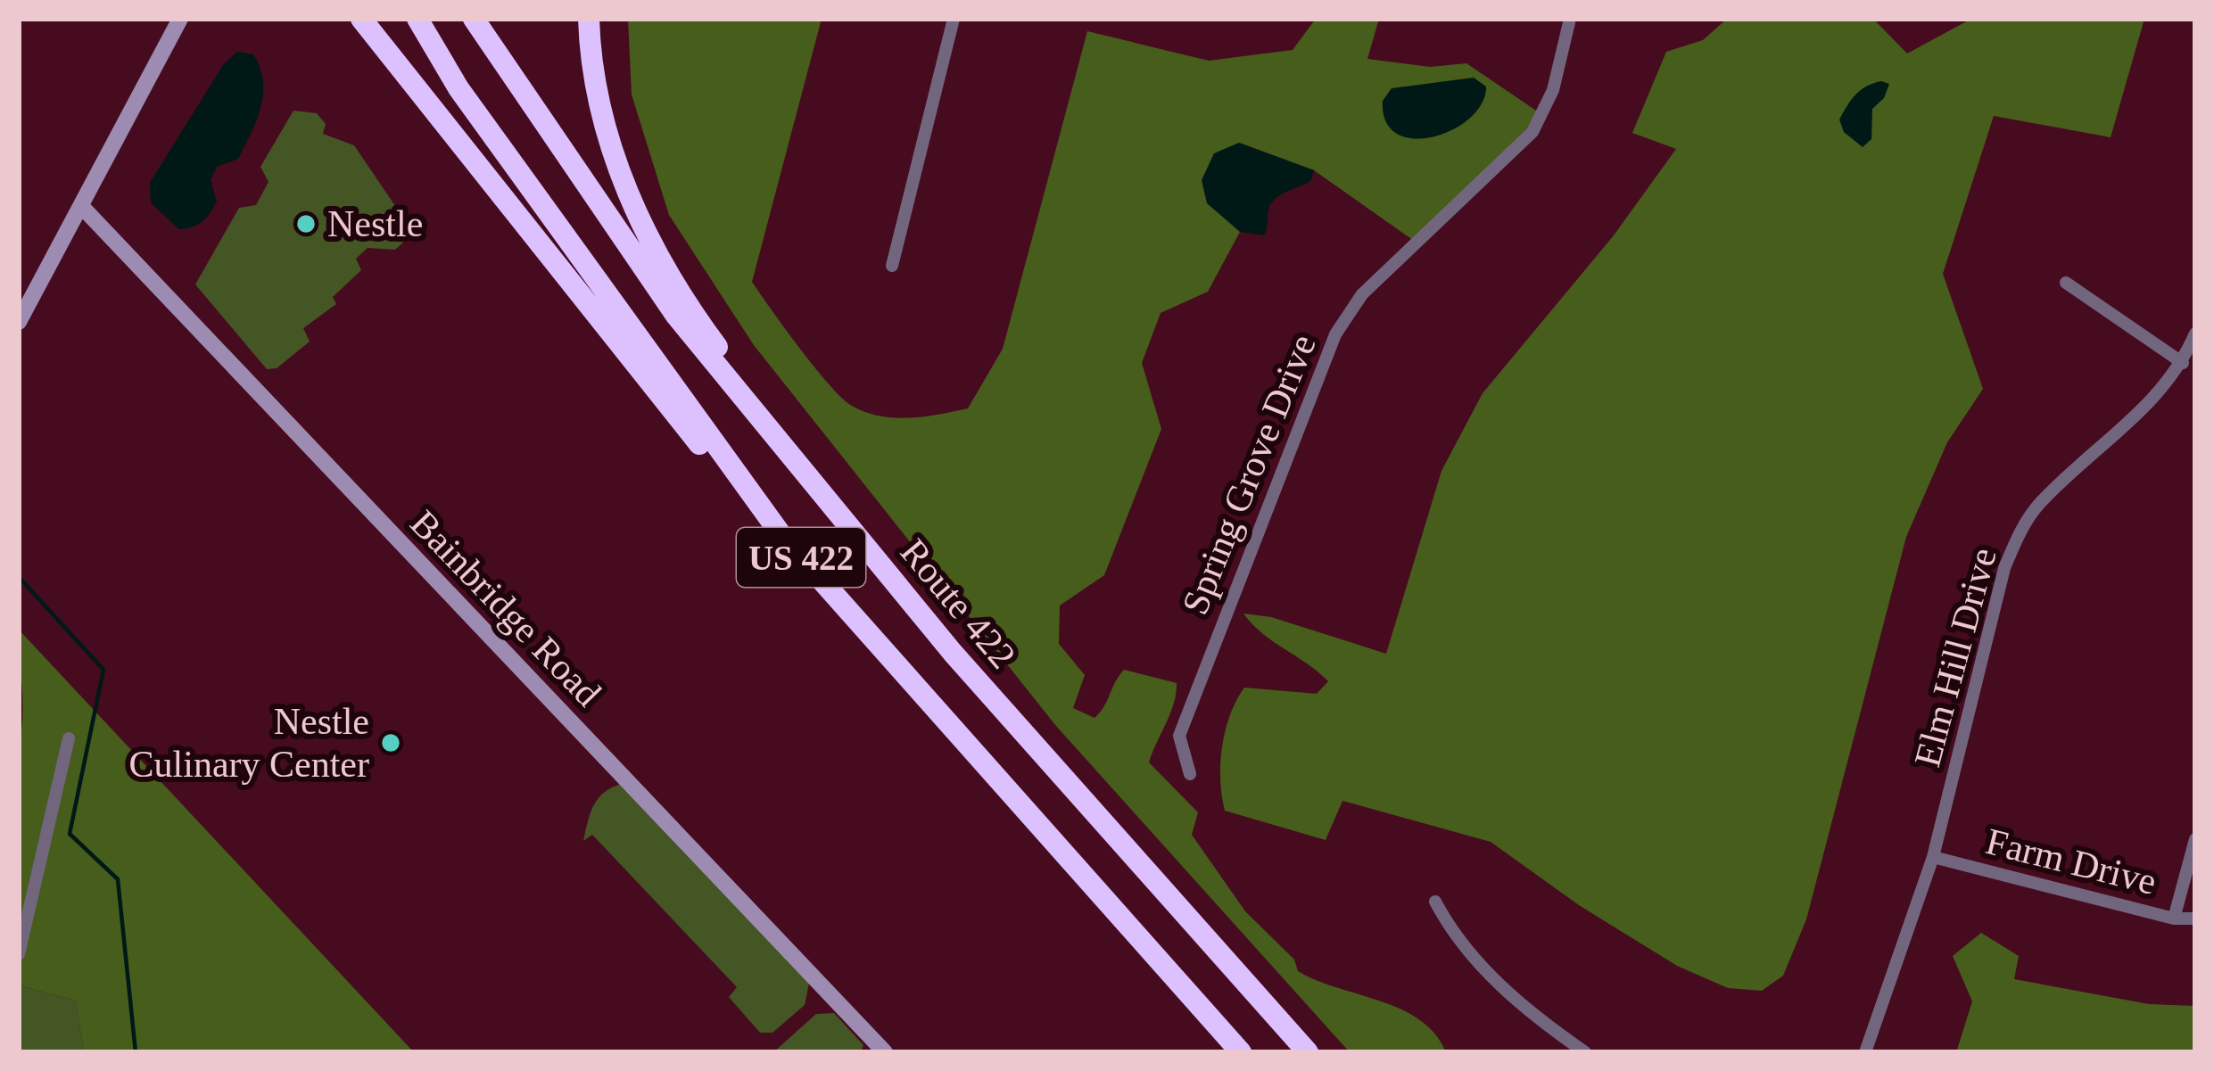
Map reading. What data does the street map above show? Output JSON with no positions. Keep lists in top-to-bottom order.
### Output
{
  "streets": {
    "highway": ["US 422", "Route 422"],
    "street": [
      "Spring Grove Drive",
      "Bainbridge Road",
      "Elm Hill Drive",
      "Farm Drive"
    ]
  },
  "crossings": [
    ["Elm Hill Drive", "Farm Drive"]
  ],
  "places": ["Nestle", "Nestle Culinary Center"]
}
